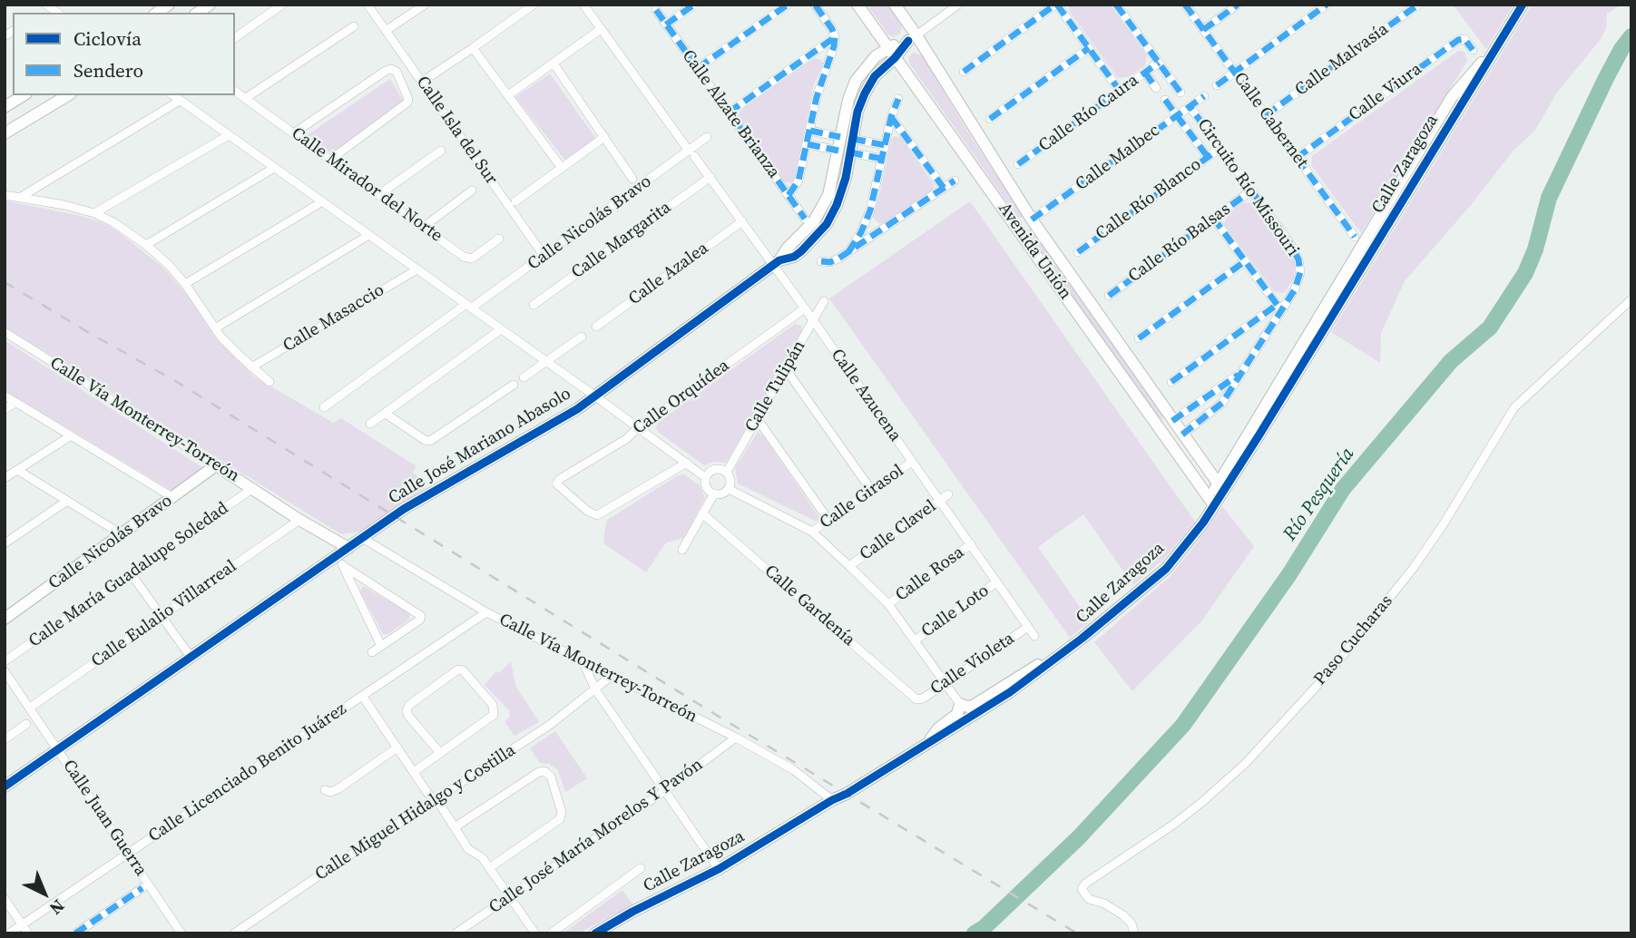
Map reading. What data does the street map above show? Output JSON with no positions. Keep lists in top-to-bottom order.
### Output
{
  "streets": {
    "street": [
      "Calle Malvasía",
      "Calle Viura",
      "Calle Río Caura",
      "Calle Alzate Brianza",
      "Calle Cabernet",
      "Calle Isla del Sur",
      "Calle Malbec",
      "Calle Zaragoza",
      "Calle Mirador del Norte",
      "Circuito Río Missouri",
      "Calle Río Blanco",
      "Calle Nicolás Bravo",
      "Calle Margarita",
      "Calle Río Balsas",
      "Avenida Unión",
      "Calle Azalea",
      "Calle Masaccio",
      "Calle Tulipán",
      "Calle Azucena",
      "Calle Orquídea",
      "Calle Vía Monterrey-Torreón",
      "Calle José Mariano Abasolo",
      "Calle Girasol",
      "Calle Clavel",
      "Calle Rosa",
      "Calle María Guadalupe Soledad",
      "Calle Gardenía",
      "Calle Loto",
      "Calle Eulalio Villarreal",
      "Paso Cucharas",
      "Calle Violeta",
      "Calle Licenciado Benito Juárez",
      "Calle Miguel Hidalgo y Costilla",
      "Calle Juan Guerra",
      "Calle José María Morelos Y Pavón"
    ]
  },
  "crossings": [
    ["Calle Malvasía", "Calle Cabernet"],
    ["Calle Viura", "Calle Cabernet"],
    ["Calle Isla del Sur", "Calle Nicolás Bravo"],
    ["Calle Malbec", "Circuito Río Missouri"],
    ["Calle Malbec", "Avenida Unión"],
    ["Calle Zaragoza", "Avenida Unión"],
    ["Calle Zaragoza", "Calle Vía Monterrey-Torreón"],
    ["Circuito Río Missouri", "Calle Río Blanco"],
    ["Circuito Río Missouri", "Calle Río Balsas"],
    ["Circuito Río Missouri", "Avenida Unión"],
    ["Calle Nicolás Bravo", "Calle Azucena"],
    ["Calle Nicolás Bravo", "Calle Vía Monterrey-Torreón"],
    ["Calle Margarita", "Calle Azucena"],
    ["Avenida Unión", "Calle José Mariano Abasolo"],
    ["Calle Azalea", "Calle Azucena"],
    ["Calle Tulipán", "Calle Azucena"],
    ["Calle Azucena", "Calle Orquídea"],
    ["Calle Azucena", "Calle José Mariano Abasolo"],
    ["Calle Azucena", "Calle Girasol"],
    ["Calle Azucena", "Calle Clavel"],
    ["Calle Azucena", "Calle Rosa"],
    ["Calle Azucena", "Calle Loto"],
    ["Calle Azucena", "Calle Violeta"],
    ["Calle Vía Monterrey-Torreón", "Calle José Mariano Abasolo"],
    ["Calle Vía Monterrey-Torreón", "Calle María Guadalupe Soledad"],
    ["Calle Vía Monterrey-Torreón", "Calle Eulalio Villarreal"],
    ["Calle Vía Monterrey-Torreón", "Calle Licenciado Benito Juárez"],
    ["Calle Vía Monterrey-Torreón", "Calle Miguel Hidalgo y Costilla"],
    ["Calle Vía Monterrey-Torreón", "Calle José María Morelos Y Pavón"],
    ["Calle José Mariano Abasolo", "Calle Juan Guerra"],
    ["Calle Gardenía", "Calle Violeta"],
    ["Calle Eulalio Villarreal", "Calle Juan Guerra"],
    ["Calle Licenciado Benito Juárez", "Calle Juan Guerra"]
  ],
  "water": ["Río Pesquería"],
  "legend": ["Ciclovía", "Sendero"],
  "north": "bottom right"
}
